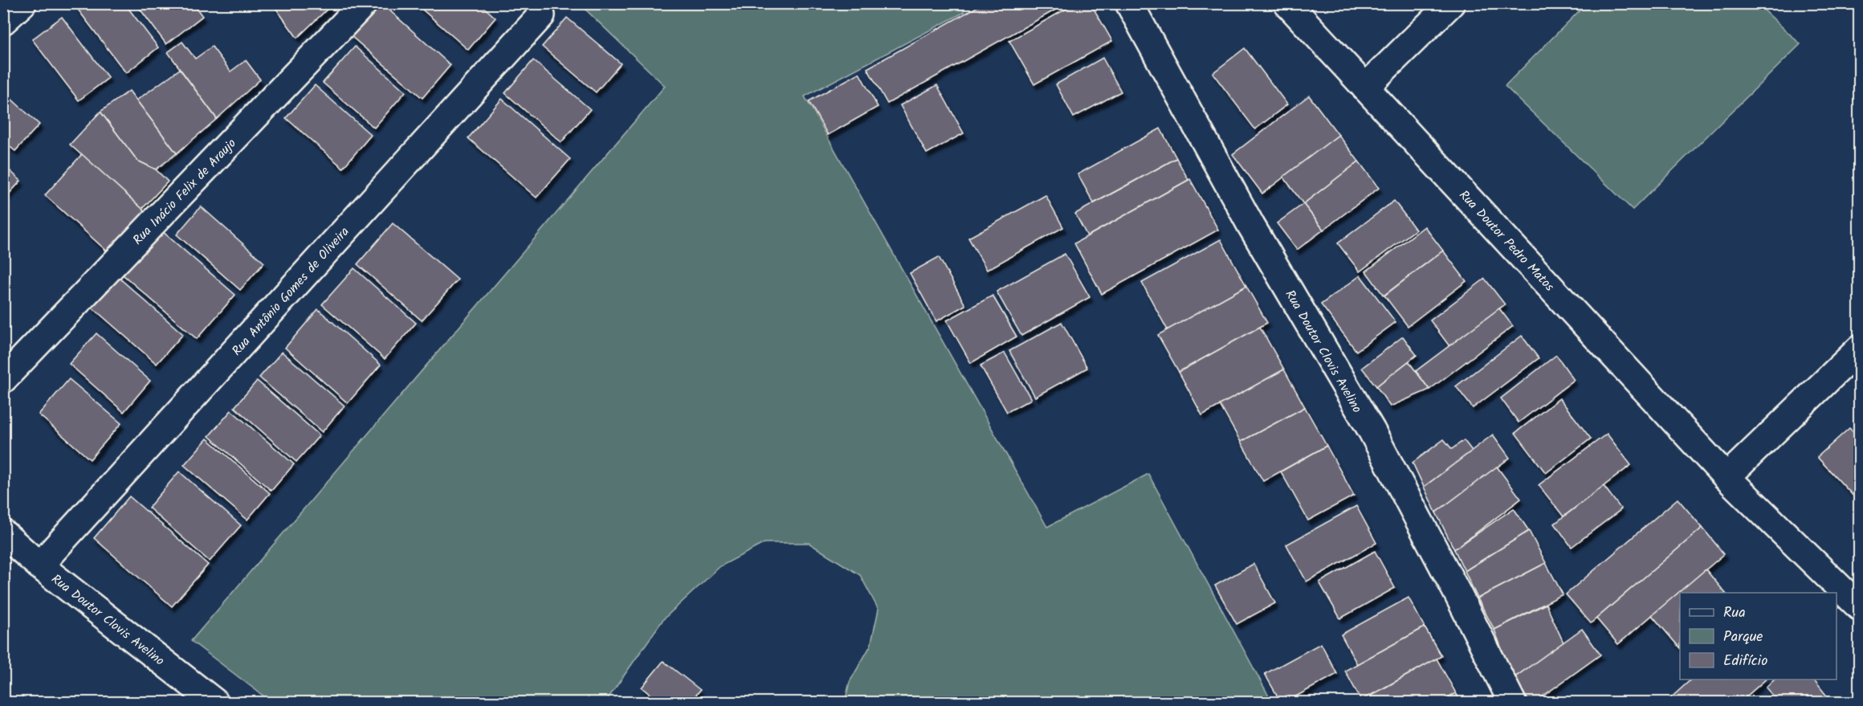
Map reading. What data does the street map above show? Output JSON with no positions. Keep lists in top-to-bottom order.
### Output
{
  "streets": {
    "street": [
      "Rua Inácio Felix de Araujo",
      "Rua Doutor Pedro Matos",
      "Rua Antônio Gomes de Oliveira",
      "Rua Doutor Clovis Avelino"
    ]
  },
  "crossings": [
    ["Rua Antônio Gomes de Oliveira", "Rua Doutor Clovis Avelino"]
  ],
  "legend": ["Rua", "Parque", "Edifício"]
}
